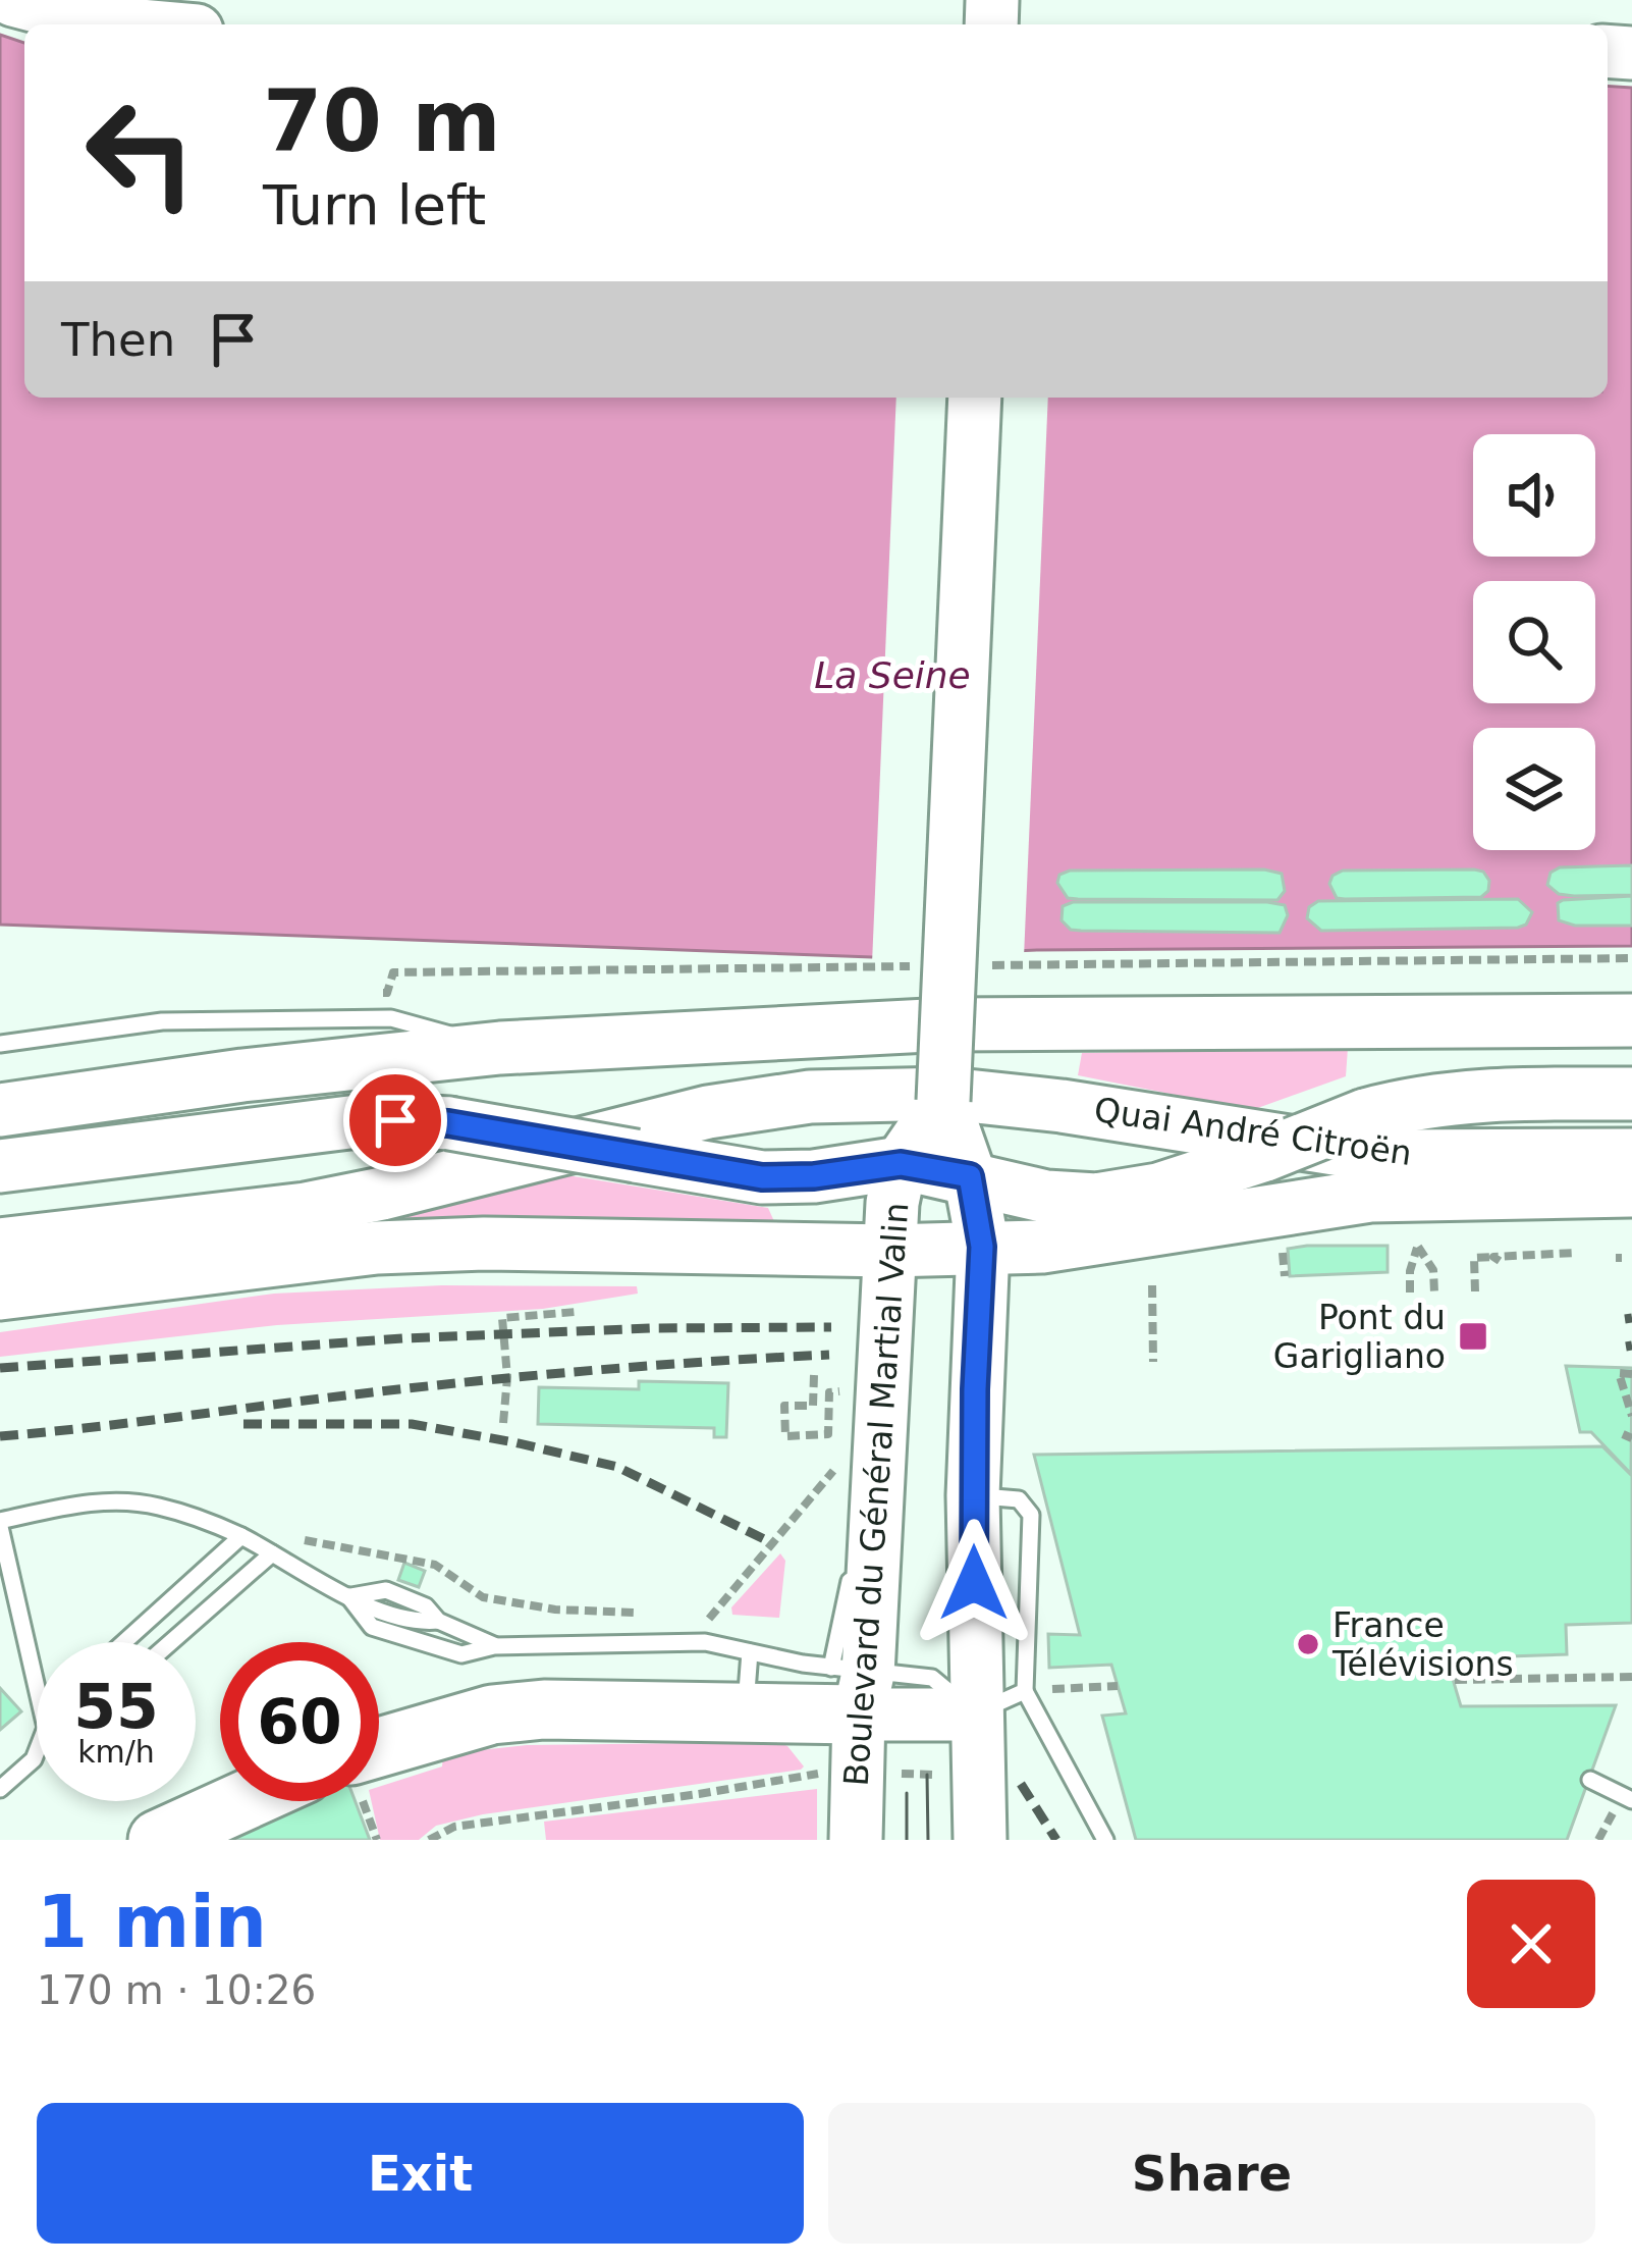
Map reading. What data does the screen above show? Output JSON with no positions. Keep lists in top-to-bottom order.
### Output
{
  "streets": {
    "main road": ["Quai André Citroën", "Boulevard du Général Martial Valin"]
  },
  "crossings": [
    ["Quai André Citroën", "Boulevard du Général Martial Valin"]
  ],
  "water": ["La Seine"],
  "places": {
    "transit": ["Pont du Garigliano"],
    "other": ["France Télévisions"]
  },
  "page": {
    "turn": ["70 m", "Turn left"],
    "then": "Then",
    "speed": "55 km/h",
    "limit": "60",
    "heading": ["1 min", "170 m · 10:26"],
    "buttons": ["Exit", "Share"]
  }
}
